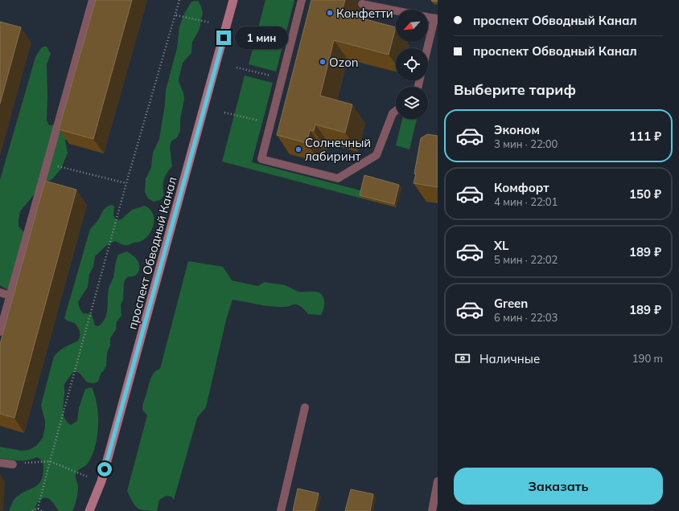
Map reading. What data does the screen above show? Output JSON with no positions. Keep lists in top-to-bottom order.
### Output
{
  "streets": {
    "main road": ["проспект Обводный Канал"]
  },
  "places": ["Конфетти", "Ozon", "Солнечный лабиринт"],
  "north": "bottom left",
  "page": {
    "banner": ["проспект Обводный Канал", "проспект Обводный Канал"],
    "bubble": "1 мин",
    "heading": "Выберите тариф",
    "list": [
      {
        "name": "Эконом",
        "note": "3 мин · 22:00",
        "value": "111 ₽"
      },
      {
        "name": "Комфорт",
        "note": "4 мин · 22:01",
        "value": "150 ₽"
      },
      {
        "name": "XL",
        "note": "5 мин · 22:02",
        "value": "189 ₽"
      },
      {
        "name": "Green",
        "note": "6 мин · 22:03",
        "value": "189 ₽"
      }
    ],
    "pay": ["Наличные", "190 m"],
    "buttons": "Заказать"
  }
}
